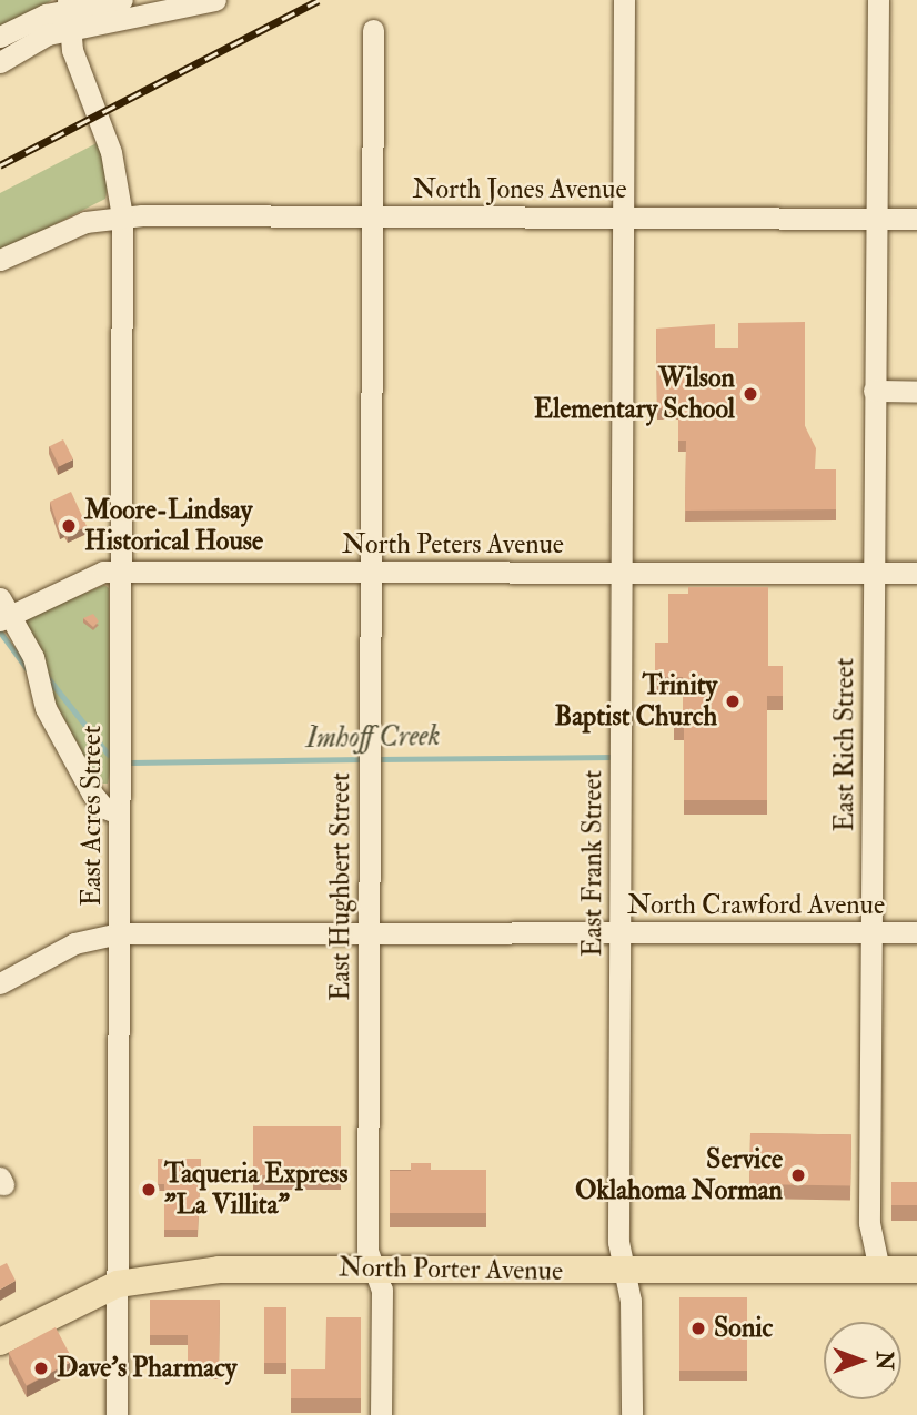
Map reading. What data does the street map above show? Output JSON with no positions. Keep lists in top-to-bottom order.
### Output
{
  "streets": {
    "main road": ["North Porter Avenue"],
    "street": [
      "North Jones Avenue",
      "North Peters Avenue",
      "East Rich Street",
      "East Acres Street",
      "East Frank Street",
      "East Hughbert Street",
      "North Crawford Avenue"
    ]
  },
  "crossings": [
    ["North Jones Avenue", "East Rich Street"],
    ["North Jones Avenue", "East Acres Street"],
    ["North Jones Avenue", "East Frank Street"],
    ["North Jones Avenue", "East Hughbert Street"],
    ["North Peters Avenue", "East Rich Street"],
    ["North Peters Avenue", "East Acres Street"],
    ["North Peters Avenue", "East Frank Street"],
    ["North Peters Avenue", "East Hughbert Street"],
    ["East Rich Street", "North Crawford Avenue"],
    ["East Rich Street", "North Porter Avenue"],
    ["East Acres Street", "North Crawford Avenue"],
    ["East Acres Street", "North Porter Avenue"],
    ["East Frank Street", "North Crawford Avenue"],
    ["East Frank Street", "North Porter Avenue"],
    ["East Hughbert Street", "North Crawford Avenue"],
    ["East Hughbert Street", "North Porter Avenue"]
  ],
  "water": ["Imhoff Creek"],
  "places": [
    "Wilson Elementary School",
    "Moore-Lindsay Historical House",
    "Trinity Baptist Church",
    "Service Oklahoma Norman",
    "Taqueria Express \"La Villita\"",
    "Sonic",
    "Dave's Pharmacy"
  ],
  "north": "right"
}
